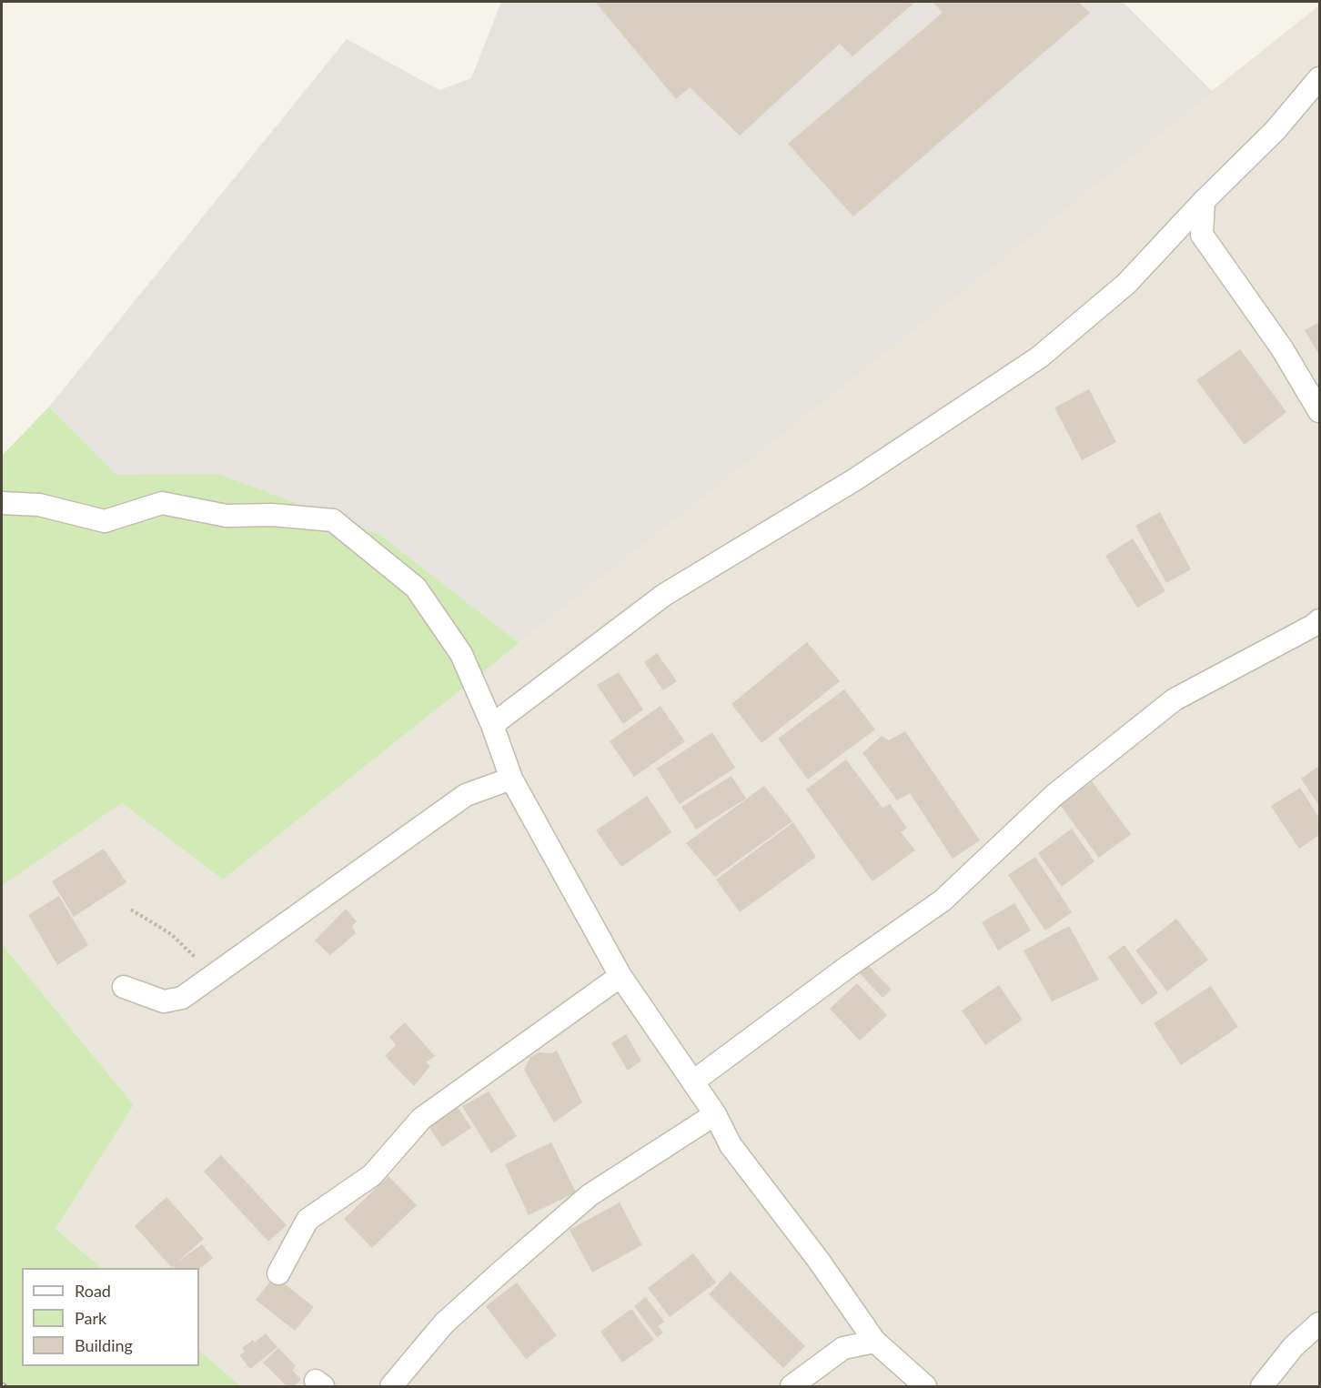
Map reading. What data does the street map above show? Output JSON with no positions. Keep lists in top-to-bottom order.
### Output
{
  "legend": ["Road", "Park", "Building"]
}
